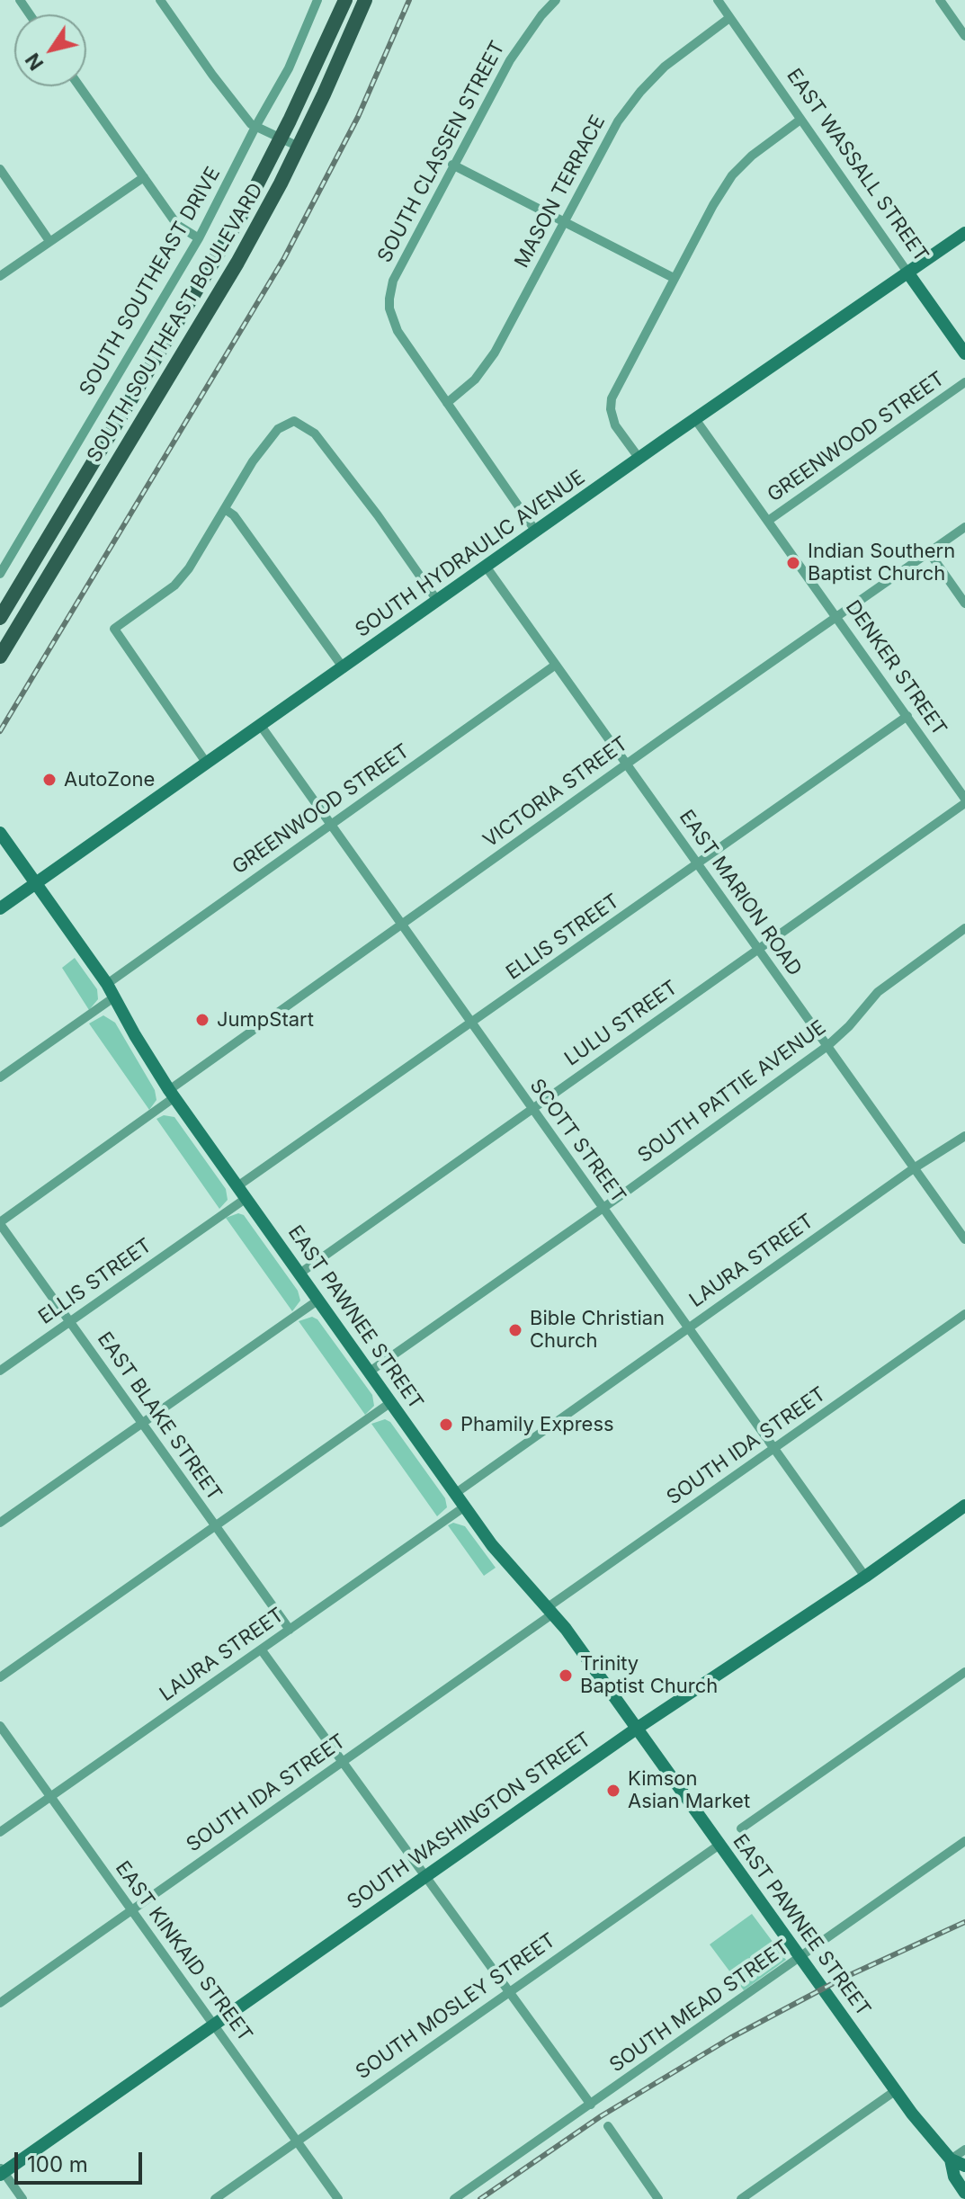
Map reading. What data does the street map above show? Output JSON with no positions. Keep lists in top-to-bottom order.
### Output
{
  "streets": {
    "main road": ["SOUTH SOUTHEAST BOULEVARD"],
    "street": [
      "SOUTH CLASSEN STREET",
      "EAST WASSALL STREET",
      "MASON TERRACE",
      "SOUTH SOUTHEAST DRIVE",
      "GREENWOOD STREET",
      "SOUTH HYDRAULIC AVENUE",
      "DENKER STREET",
      "VICTORIA STREET",
      "EAST MARION ROAD",
      "ELLIS STREET",
      "LULU STREET",
      "SOUTH PATTIE AVENUE",
      "SCOTT STREET",
      "LAURA STREET",
      "EAST PAWNEE STREET",
      "EAST BLAKE STREET",
      "SOUTH IDA STREET",
      "SOUTH WASHINGTON STREET",
      "EAST KINKAID STREET",
      "SOUTH MOSLEY STREET",
      "SOUTH MEAD STREET"
    ]
  },
  "crossings": [
    ["SOUTH CLASSEN STREET", "MASON TERRACE"],
    ["SOUTH CLASSEN STREET", "SOUTH HYDRAULIC AVENUE"],
    ["EAST WASSALL STREET", "MASON TERRACE"],
    ["EAST WASSALL STREET", "SOUTH HYDRAULIC AVENUE"],
    ["GREENWOOD STREET", "DENKER STREET"],
    ["GREENWOOD STREET", "EAST MARION ROAD"],
    ["GREENWOOD STREET", "SCOTT STREET"],
    ["GREENWOOD STREET", "EAST PAWNEE STREET"],
    ["SOUTH HYDRAULIC AVENUE", "DENKER STREET"],
    ["SOUTH HYDRAULIC AVENUE", "EAST MARION ROAD"],
    ["SOUTH HYDRAULIC AVENUE", "SCOTT STREET"],
    ["SOUTH HYDRAULIC AVENUE", "EAST PAWNEE STREET"],
    ["DENKER STREET", "VICTORIA STREET"],
    ["DENKER STREET", "ELLIS STREET"],
    ["DENKER STREET", "LULU STREET"],
    ["VICTORIA STREET", "EAST MARION ROAD"],
    ["VICTORIA STREET", "SCOTT STREET"],
    ["VICTORIA STREET", "EAST PAWNEE STREET"],
    ["VICTORIA STREET", "EAST BLAKE STREET"],
    ["EAST MARION ROAD", "ELLIS STREET"],
    ["EAST MARION ROAD", "LULU STREET"],
    ["EAST MARION ROAD", "SOUTH PATTIE AVENUE"],
    ["EAST MARION ROAD", "LAURA STREET"],
    ["ELLIS STREET", "SCOTT STREET"],
    ["ELLIS STREET", "EAST PAWNEE STREET"],
    ["ELLIS STREET", "EAST BLAKE STREET"],
    ["LULU STREET", "SCOTT STREET"],
    ["LULU STREET", "EAST PAWNEE STREET"],
    ["SOUTH PATTIE AVENUE", "SCOTT STREET"],
    ["SOUTH PATTIE AVENUE", "EAST PAWNEE STREET"],
    ["SCOTT STREET", "LAURA STREET"],
    ["SCOTT STREET", "SOUTH IDA STREET"],
    ["SCOTT STREET", "SOUTH WASHINGTON STREET"],
    ["LAURA STREET", "EAST PAWNEE STREET"],
    ["LAURA STREET", "EAST BLAKE STREET"],
    ["LAURA STREET", "EAST KINKAID STREET"],
    ["EAST PAWNEE STREET", "SOUTH IDA STREET"],
    ["EAST PAWNEE STREET", "SOUTH WASHINGTON STREET"],
    ["EAST PAWNEE STREET", "SOUTH MOSLEY STREET"],
    ["EAST PAWNEE STREET", "SOUTH MEAD STREET"],
    ["SOUTH IDA STREET", "EAST KINKAID STREET"],
    ["SOUTH WASHINGTON STREET", "EAST KINKAID STREET"],
    ["EAST KINKAID STREET", "SOUTH MOSLEY STREET"]
  ],
  "places": [
    "Indian Southern Baptist Church",
    "AutoZone",
    "JumpStart",
    "Bible Christian Church",
    "Phamily Express",
    "Trinity Baptist Church",
    "Kimson Asian Market"
  ],
  "scale_bar": "100 m",
  "north": "bottom left"
}
